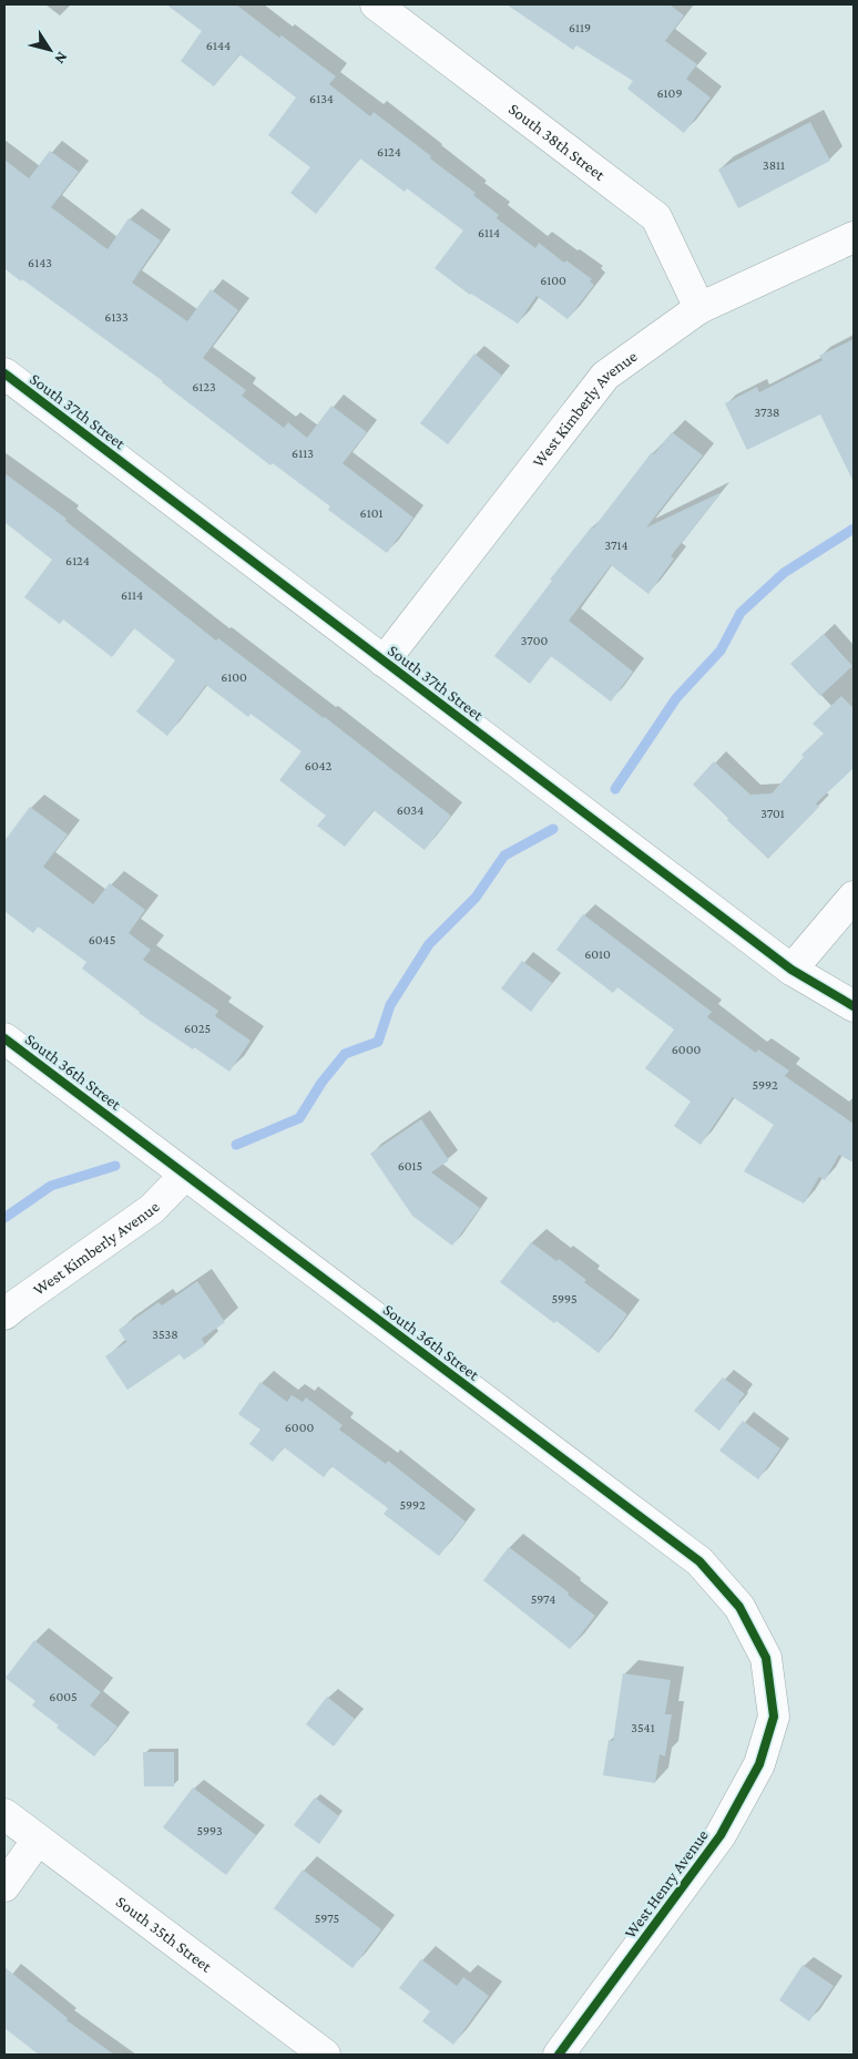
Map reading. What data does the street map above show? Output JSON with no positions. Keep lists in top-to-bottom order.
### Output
{
  "streets": {
    "street": [
      "South 38th Street",
      "West Kimberly Avenue",
      "South 37th Street",
      "South 36th Street",
      "West Henry Avenue",
      "South 35th Street"
    ]
  },
  "crossings": [
    ["South 38th Street", "West Kimberly Avenue"],
    ["West Kimberly Avenue", "South 37th Street"],
    ["West Kimberly Avenue", "South 36th Street"],
    ["South 36th Street", "West Henry Avenue"]
  ],
  "house_numbers": [
    "6119",
    "6144",
    "6109",
    "6134",
    "6124",
    "3811",
    "6114",
    "6143",
    "6100",
    "6133",
    "6123",
    "3738",
    "6113",
    "6101",
    "3714",
    "6124",
    "6114",
    "3700",
    "6100",
    "6042",
    "6034",
    "3701",
    "6045",
    "6010",
    "6025",
    "6000",
    "5992",
    "6015",
    "5995",
    "3538",
    "6000",
    "5992",
    "5974",
    "6005",
    "3541",
    "5993",
    "5975"
  ],
  "north": "bottom right"
}
